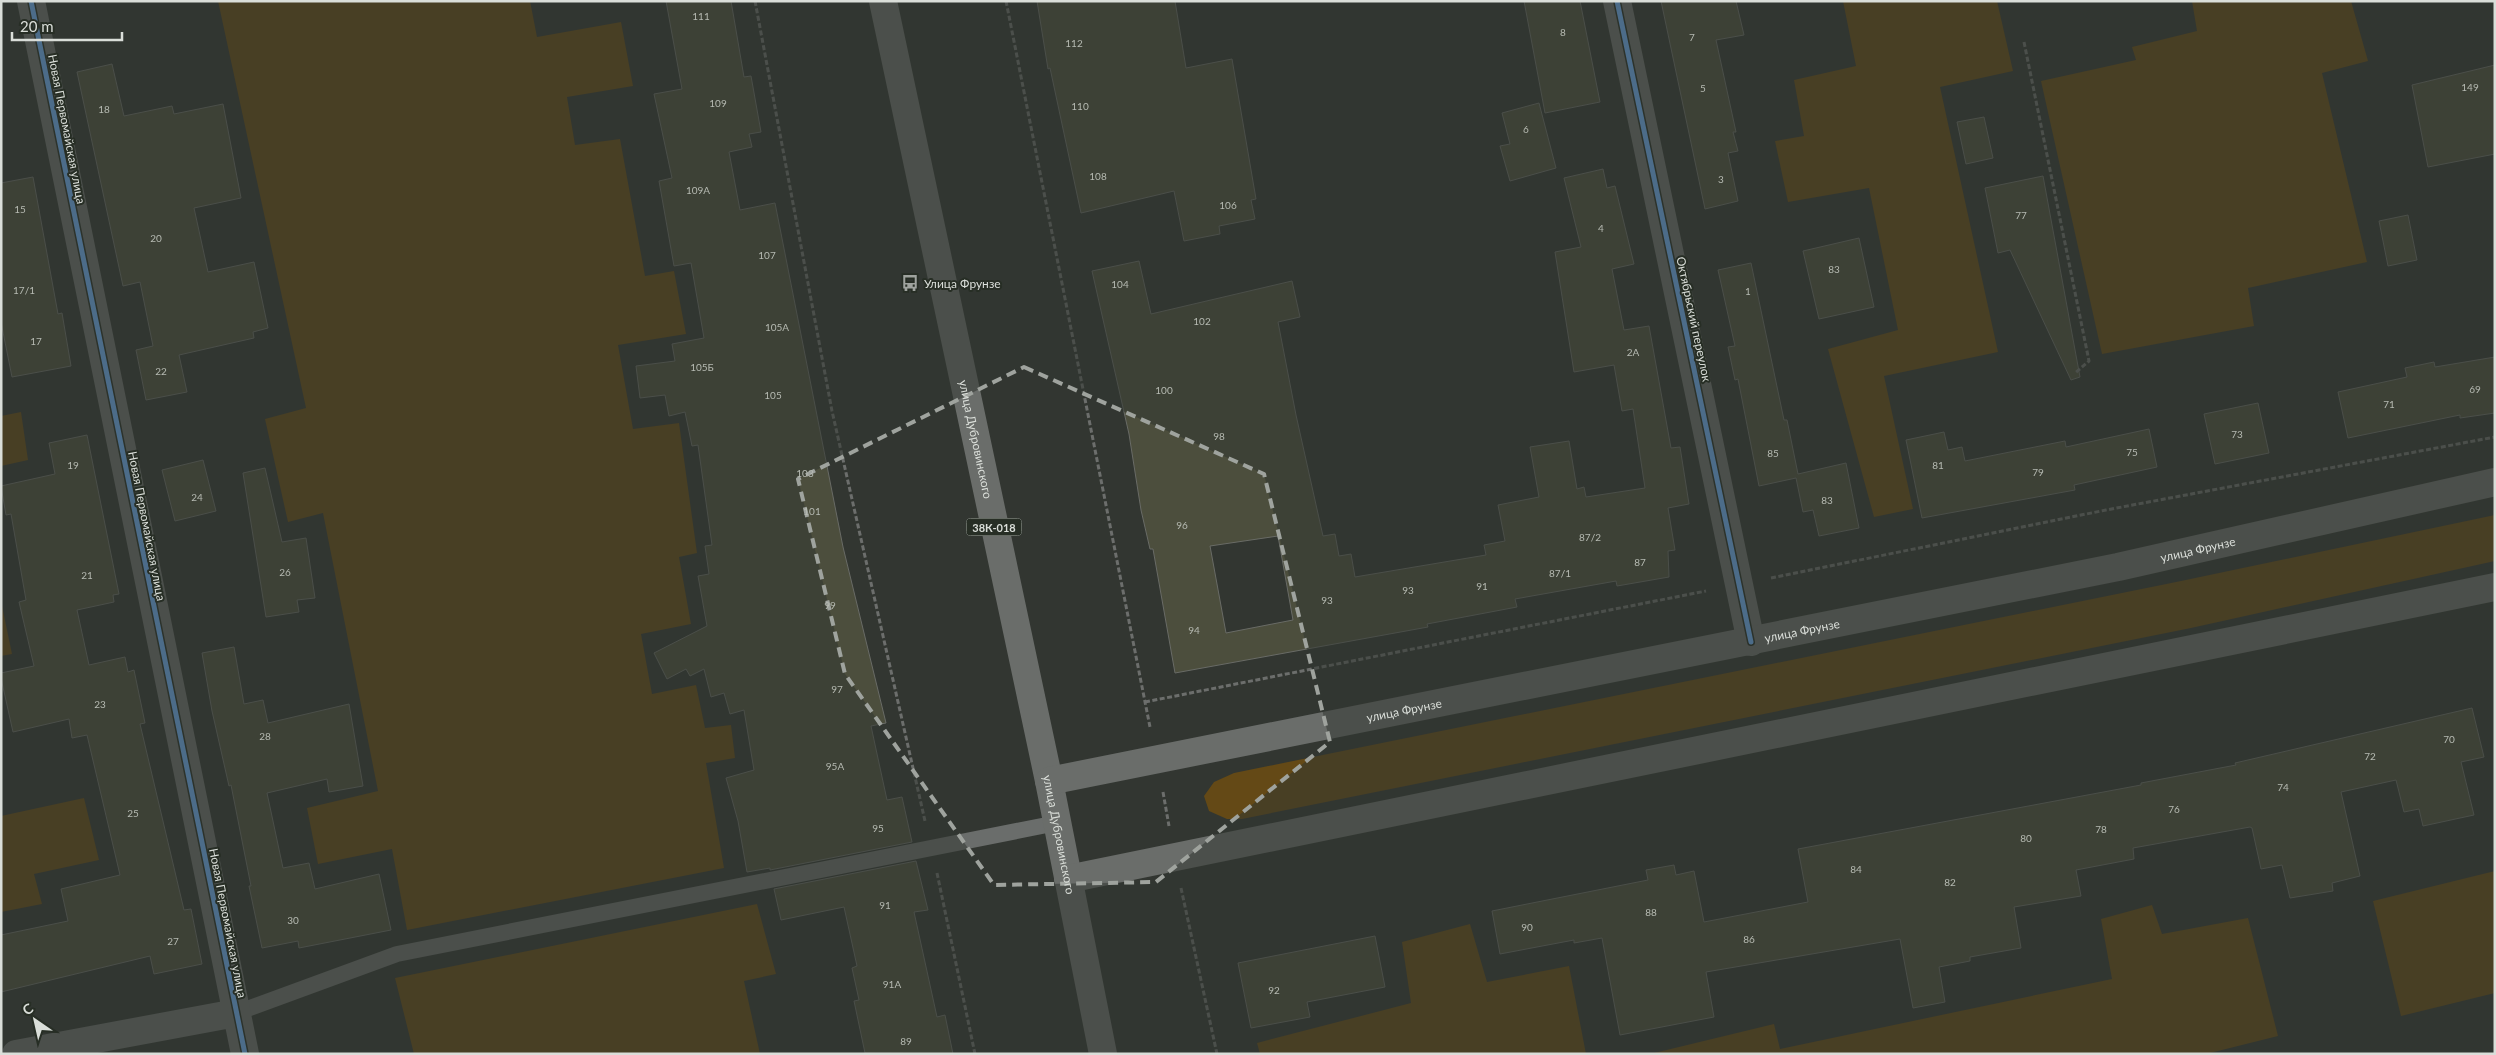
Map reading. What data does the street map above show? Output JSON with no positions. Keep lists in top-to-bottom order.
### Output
{
  "streets": {
    "main road": ["улица Дубровинского", "38К-018", "улица Фрунзе"],
    "street": ["Новая Первомайская улица", "Октябрьский переулок"]
  },
  "crossings": [
    ["Октябрьский переулок", "улица Фрунзе"],
    ["улица Дубровинского", "улица Фрунзе"]
  ],
  "places": {
    "bus stop": ["Улица Фрунзе"]
  },
  "house_numbers": [
    "111",
    "8",
    "7",
    "112",
    "149",
    "5",
    "109",
    "110",
    "18",
    "6",
    "108",
    "3",
    "109А",
    "106",
    "15",
    "77",
    "4",
    "20",
    "107",
    "83",
    "104",
    "17/1",
    "1",
    "102",
    "105А",
    "17",
    "2А",
    "105Б",
    "22",
    "69",
    "100",
    "105",
    "71",
    "73",
    "98",
    "75",
    "85",
    "19",
    "81",
    "79",
    "103",
    "24",
    "83",
    "101",
    "96",
    "87/2",
    "87",
    "26",
    "87/1",
    "21",
    "91",
    "93",
    "93",
    "99",
    "94",
    "97",
    "23",
    "28",
    "70",
    "72",
    "95А",
    "74",
    "76",
    "25",
    "95",
    "78",
    "80",
    "84",
    "82",
    "91",
    "88",
    "30",
    "90",
    "86",
    "27",
    "91А",
    "92",
    "89"
  ],
  "scale_bar": "20 m",
  "north": "top left"
}
